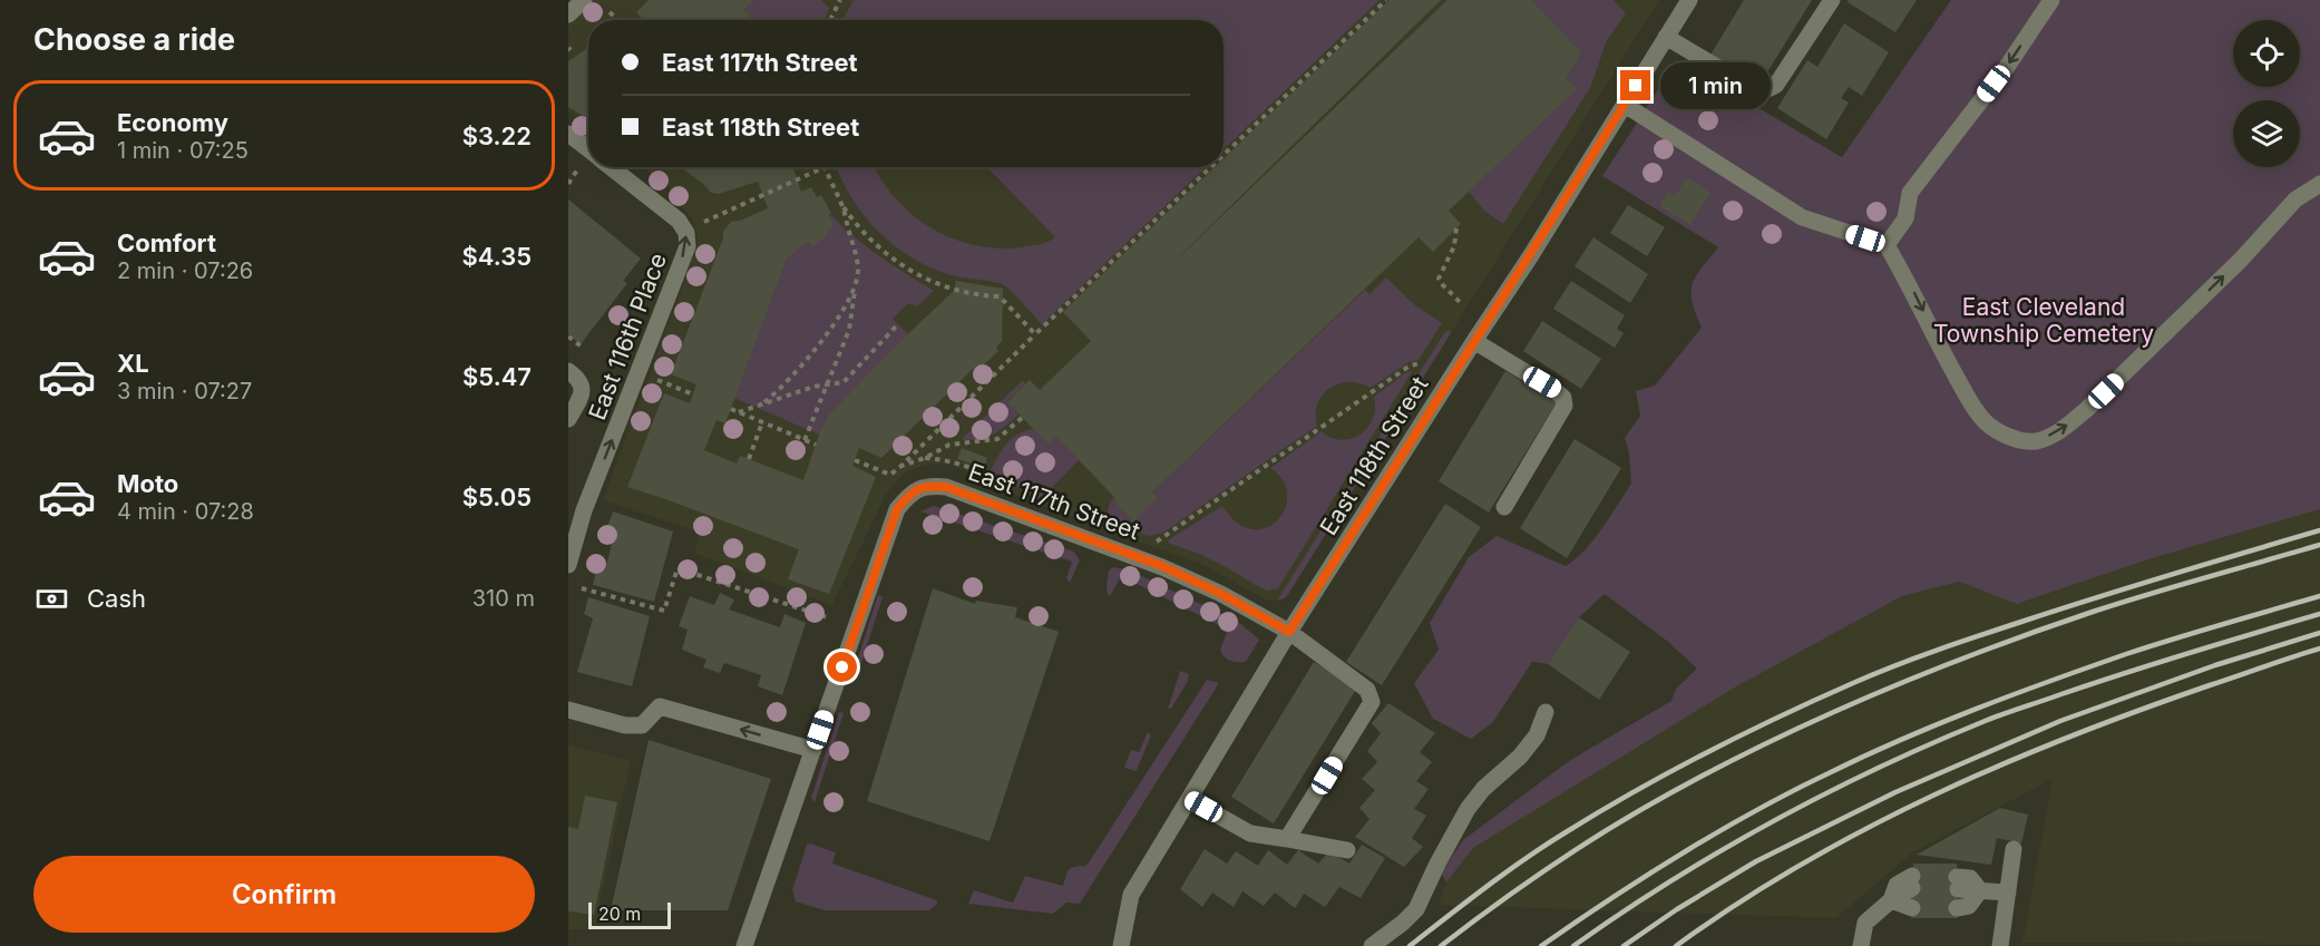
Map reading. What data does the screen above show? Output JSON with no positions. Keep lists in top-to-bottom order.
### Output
{
  "streets": {
    "street": ["East 116th Place", "East 118th Street", "East 117th Street"]
  },
  "crossings": [
    ["East 118th Street", "East 117th Street"]
  ],
  "one_way": ["East 116th Place"],
  "parks": ["East Cleveland Township Cemetery"],
  "scale_bar": "20 m",
  "page": {
    "heading": "Choose a ride",
    "banner": ["East 117th Street", "East 118th Street"],
    "bubble": "1 min",
    "list": [
      {
        "name": "Economy",
        "note": "1 min · 07:25",
        "value": "$3.22"
      },
      {
        "name": "Comfort",
        "note": "2 min · 07:26",
        "value": "$4.35"
      },
      {
        "name": "XL",
        "note": "3 min · 07:27",
        "value": "$5.47"
      },
      {
        "name": "Moto",
        "note": "4 min · 07:28",
        "value": "$5.05"
      }
    ],
    "pay": ["Cash", "310 m"],
    "buttons": "Confirm",
    "scale": "20 m"
  }
}
